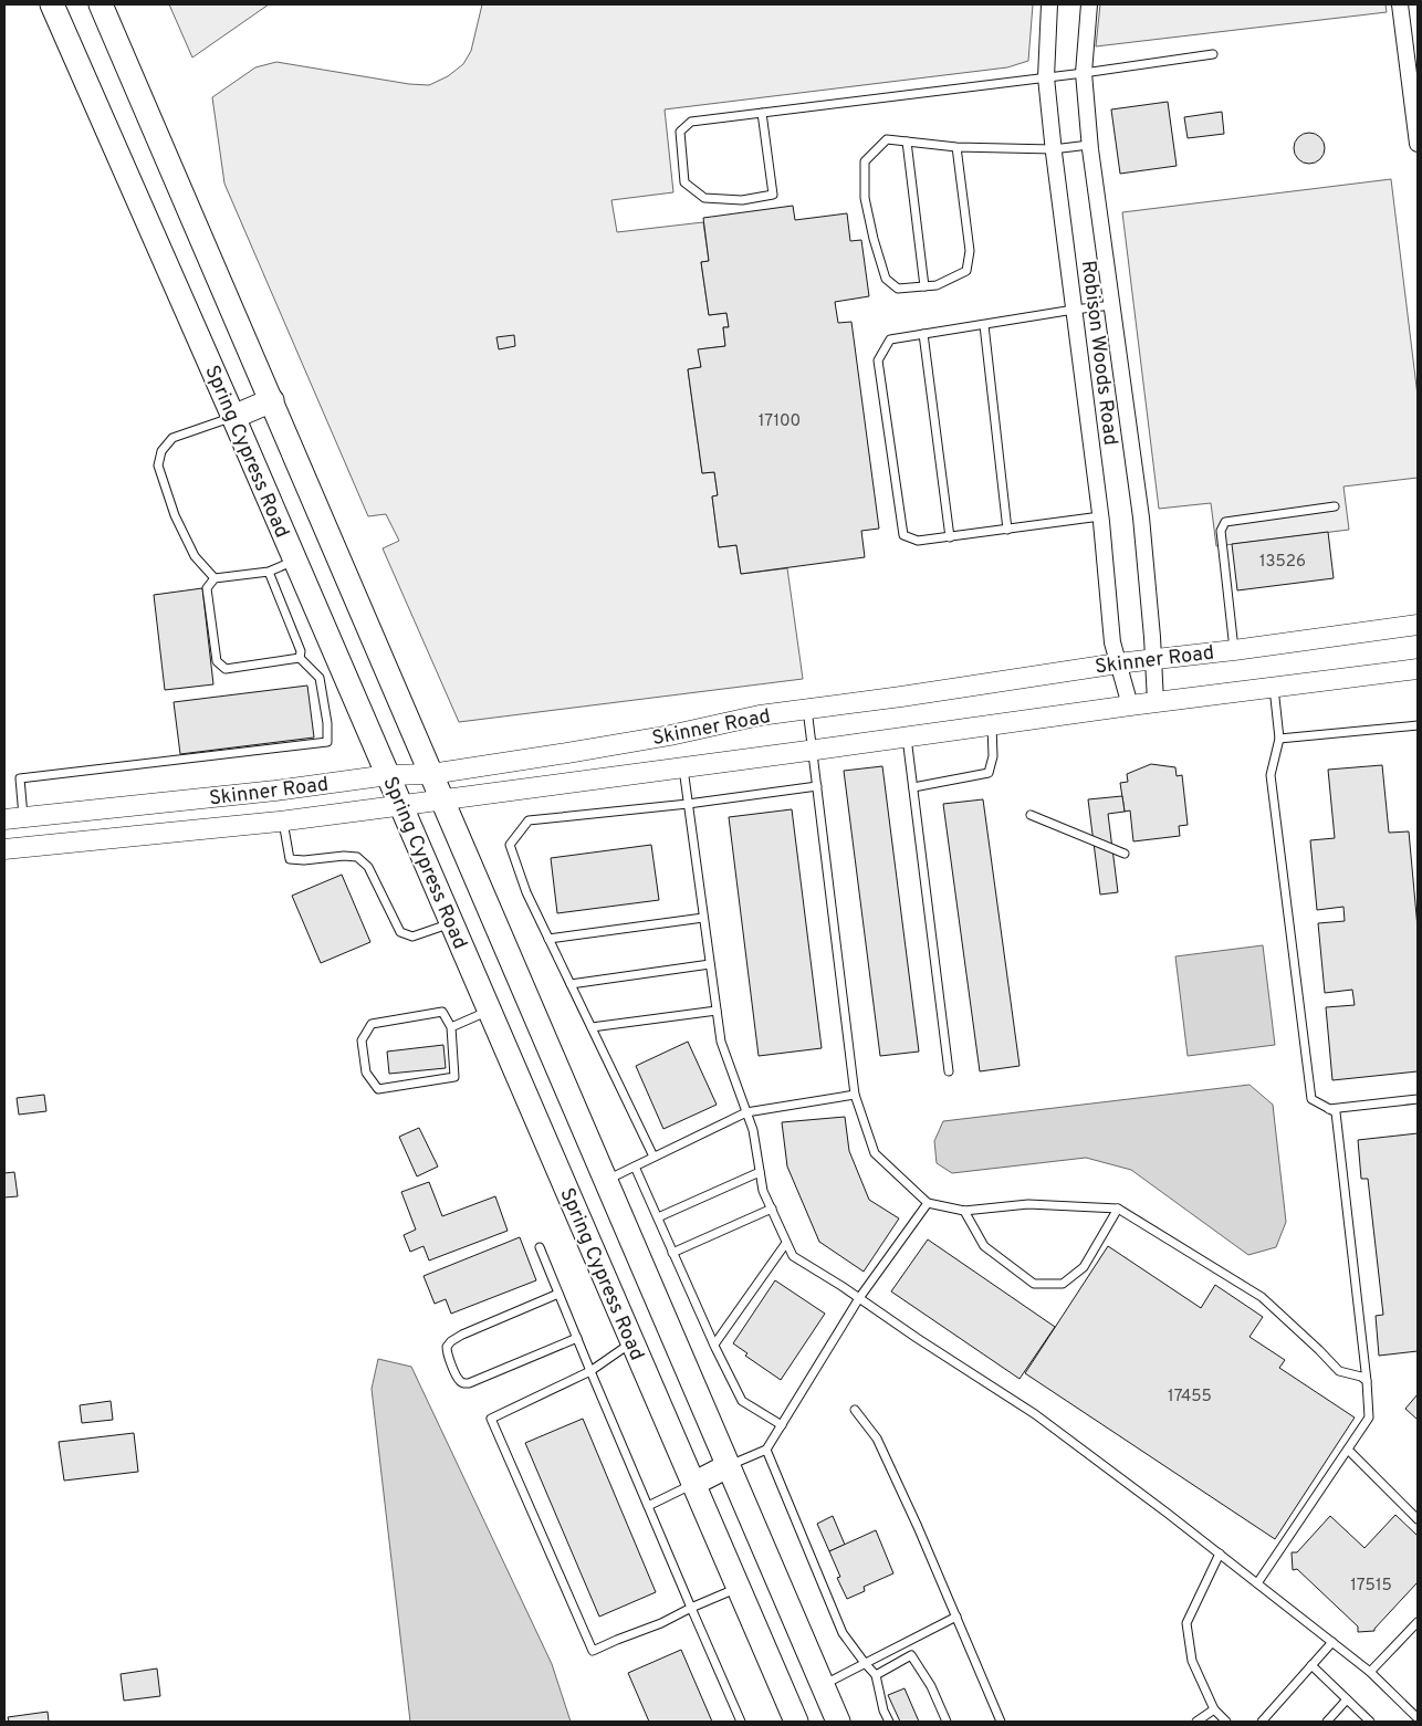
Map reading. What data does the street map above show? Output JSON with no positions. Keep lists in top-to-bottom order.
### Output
{
  "streets": {
    "main road": ["Spring Cypress Road"],
    "street": ["Robison Woods Road", "Skinner Road"]
  },
  "crossings": [
    ["Robison Woods Road", "Skinner Road"],
    ["Spring Cypress Road", "Skinner Road"]
  ],
  "house_numbers": [
    "17100",
    "13526",
    "17455",
    "17515"
  ]
}
